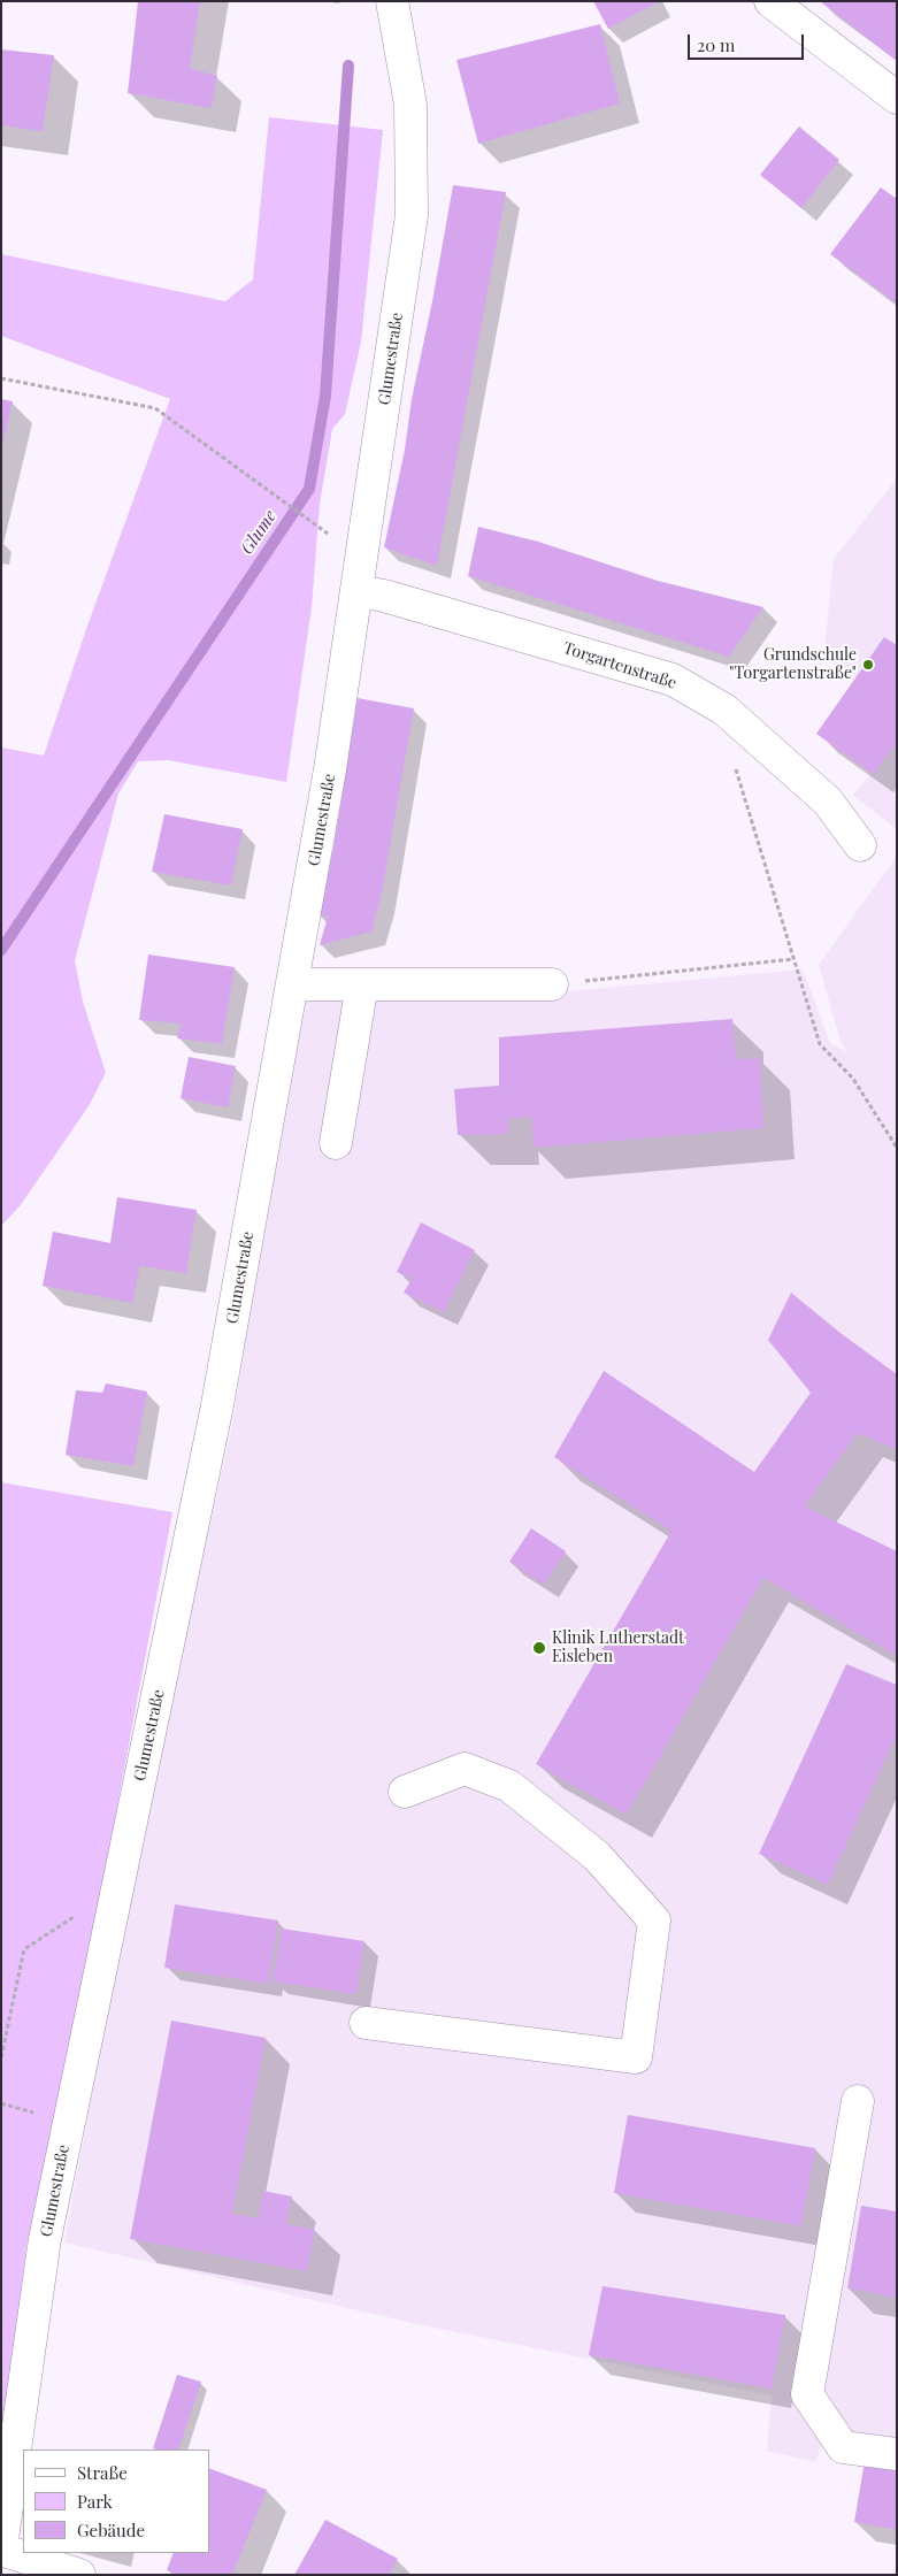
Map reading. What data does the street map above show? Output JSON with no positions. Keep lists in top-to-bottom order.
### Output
{
  "streets": {
    "street": ["Glumestraße", "Torgartenstraße"]
  },
  "crossings": [
    ["Glumestraße", "Torgartenstraße"]
  ],
  "water": ["Glume"],
  "places": ["Grundschule \"Torgartenstraße\"", "Klinik Lutherstadt Eisleben"],
  "legend": ["Straße", "Park", "Gebäude"],
  "scale_bar": "20 m"
}
